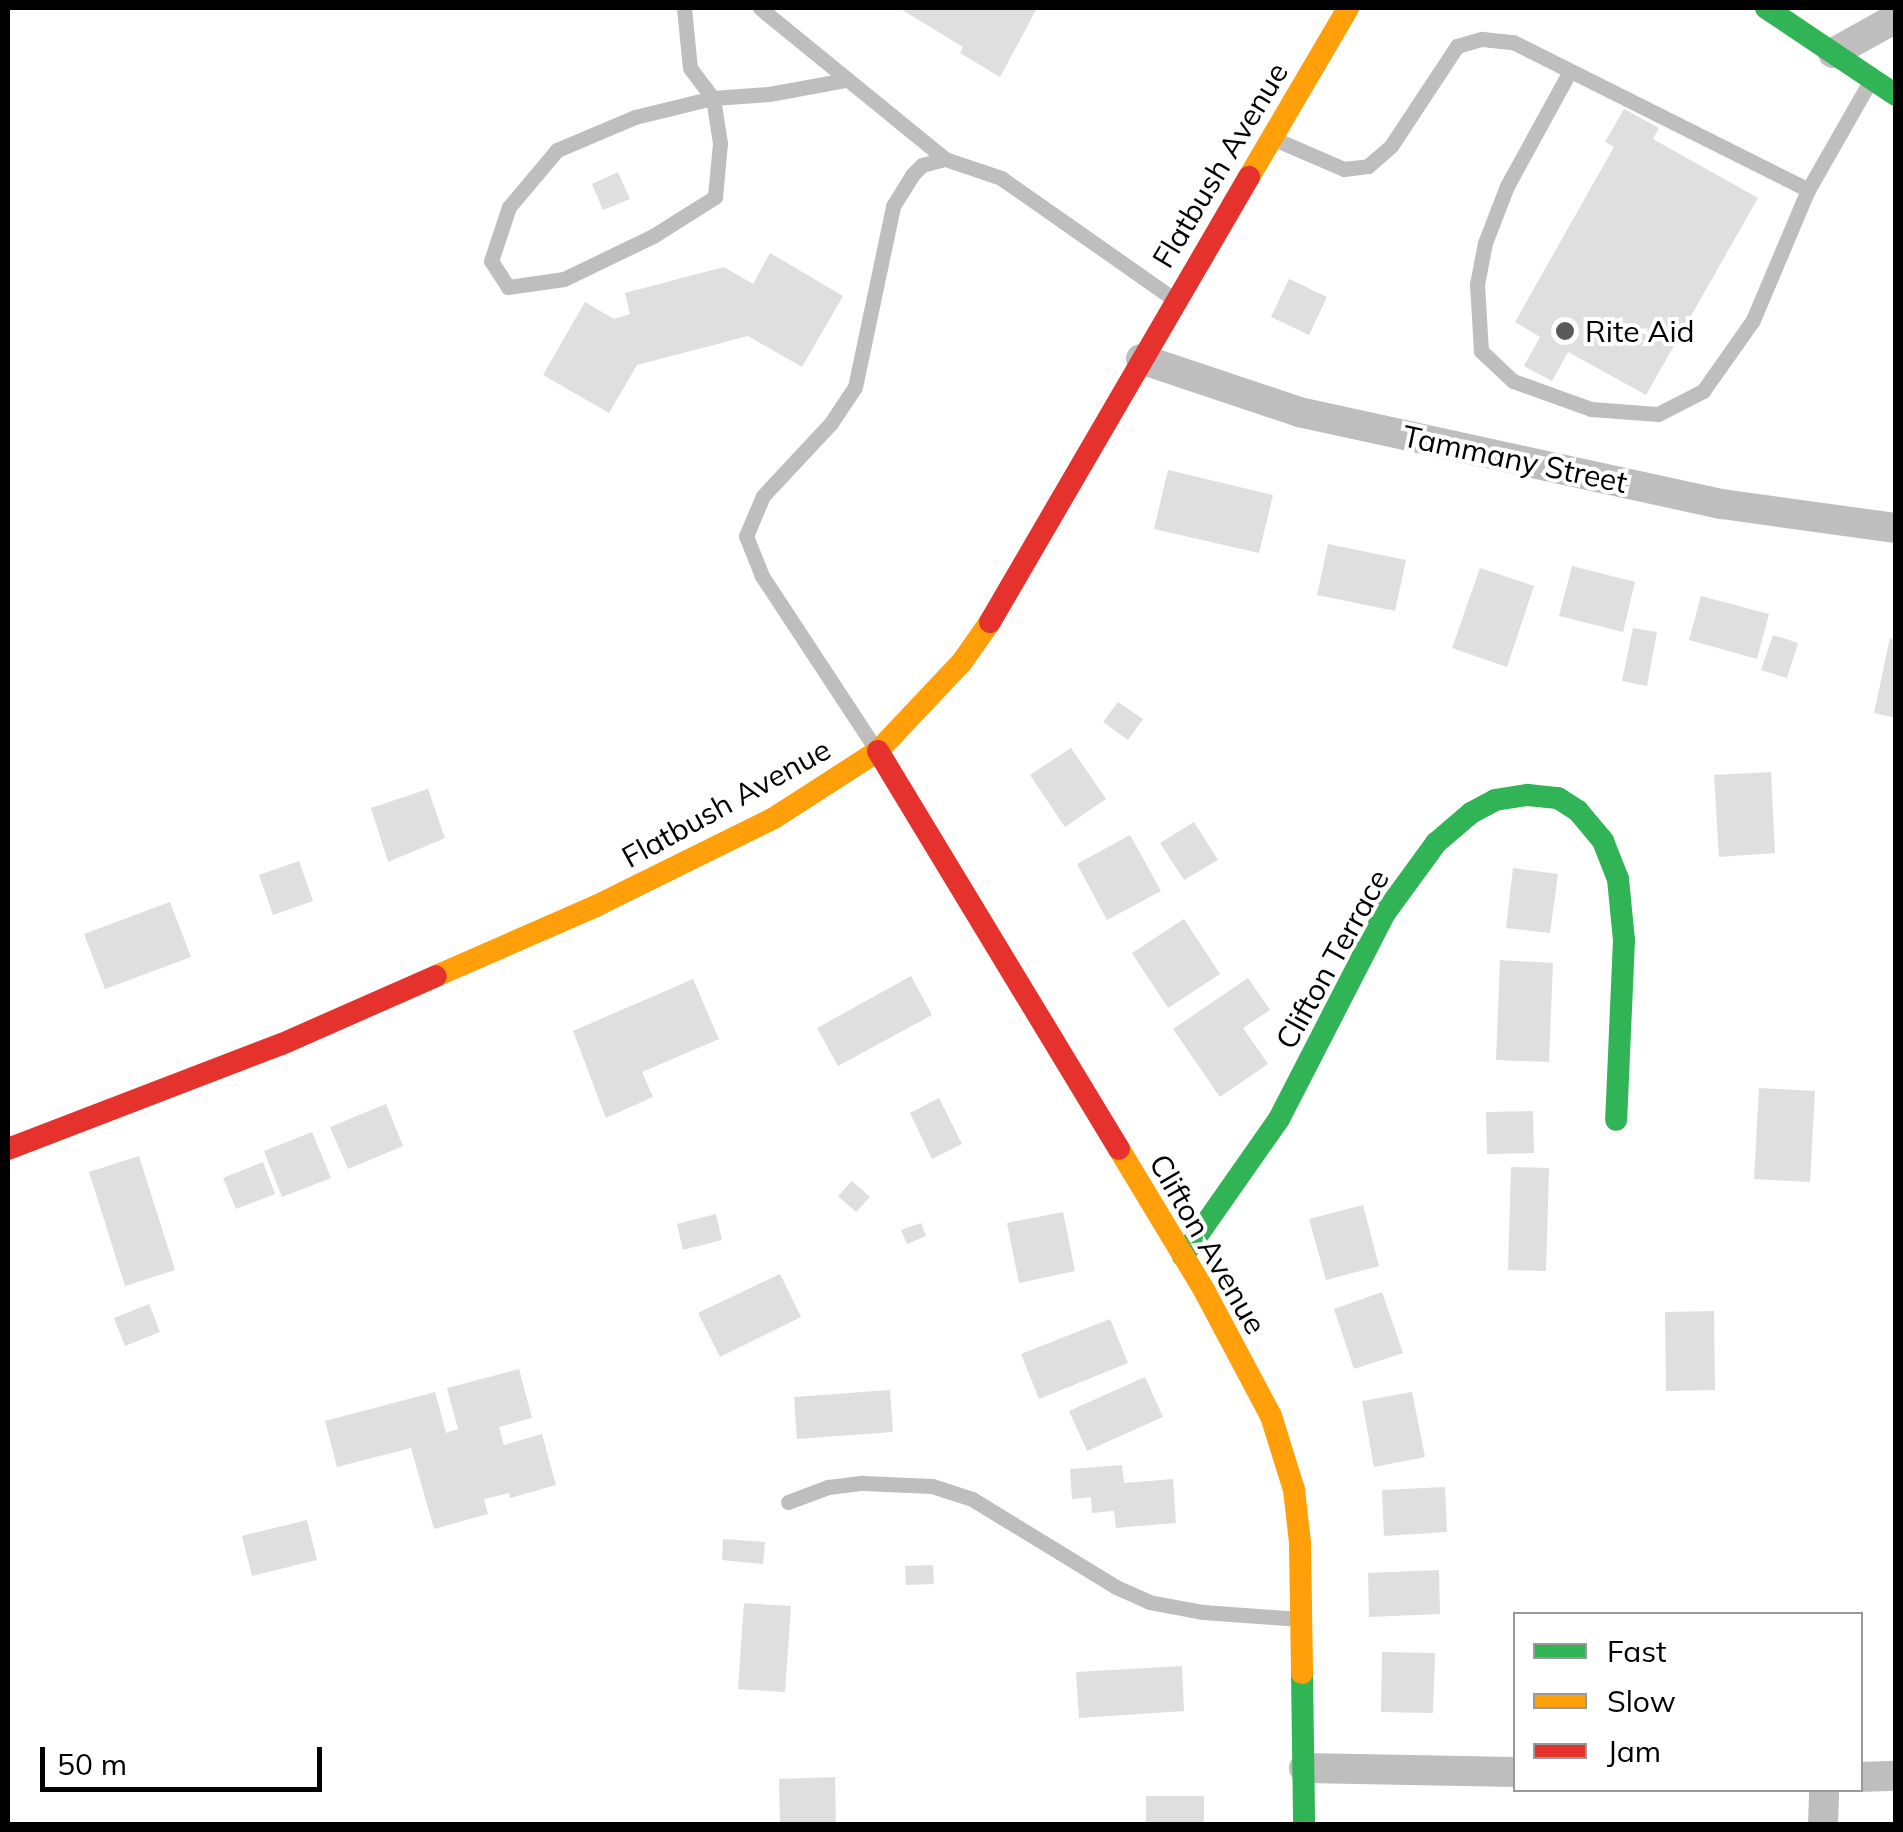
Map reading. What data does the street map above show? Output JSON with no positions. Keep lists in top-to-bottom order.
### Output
{
  "streets": {
    "street": [
      "Flatbush Avenue",
      "Tammany Street",
      "Clifton Terrace",
      "Clifton Avenue"
    ]
  },
  "crossings": [
    ["Flatbush Avenue", "Tammany Street"],
    ["Flatbush Avenue", "Clifton Avenue"],
    ["Clifton Terrace", "Clifton Avenue"]
  ],
  "places": ["Rite Aid"],
  "legend": ["Fast", "Slow", "Jam"],
  "scale_bar": "50 m"
}
